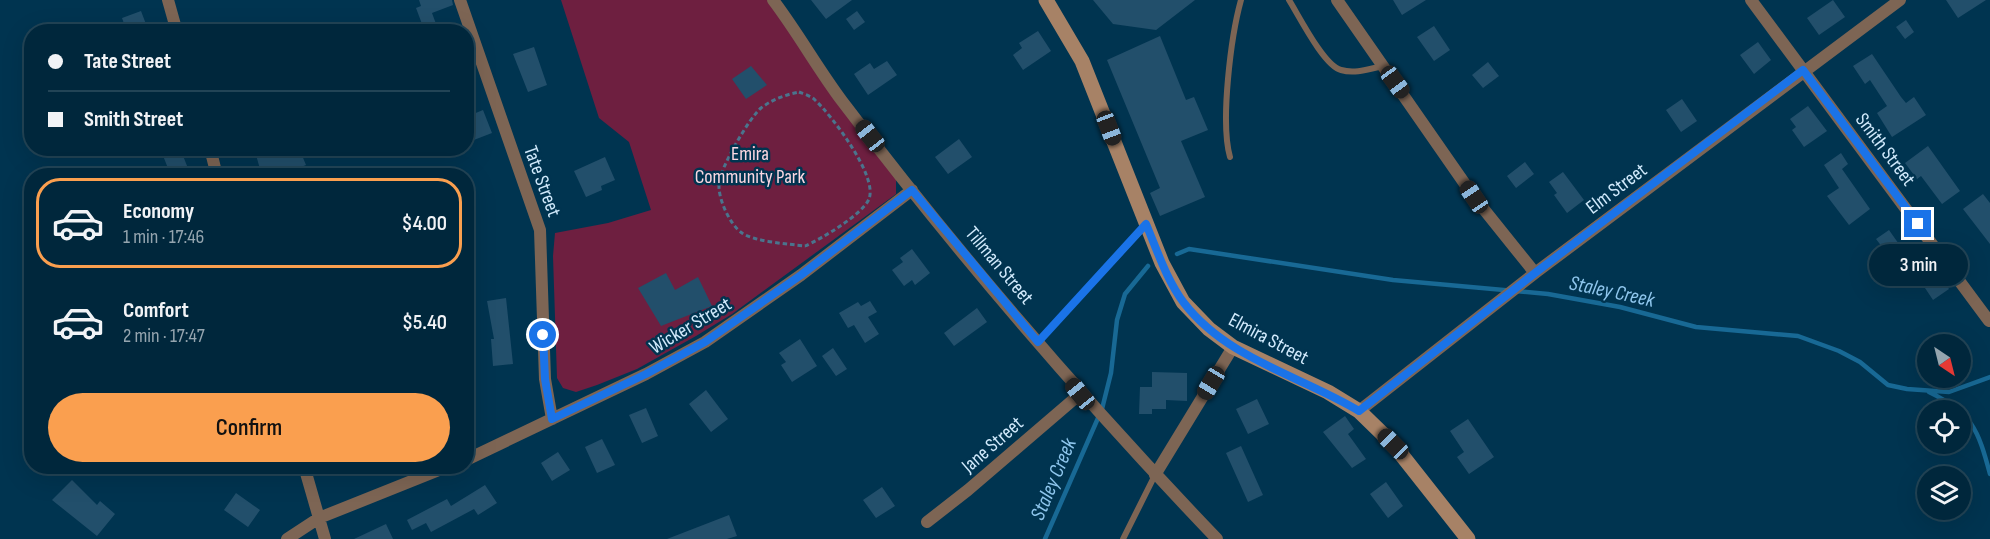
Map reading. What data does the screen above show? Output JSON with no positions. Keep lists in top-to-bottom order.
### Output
{
  "streets": {
    "street": [
      "Smith Street",
      "Tate Street",
      "Elm Street",
      "Tillman Street",
      "Wicker Street",
      "Elmira Street",
      "Jane Street"
    ]
  },
  "crossings": [
    ["Smith Street", "Elm Street"],
    ["Tate Street", "Wicker Street"],
    ["Elm Street", "Elmira Street"],
    ["Tillman Street", "Wicker Street"],
    ["Tillman Street", "Jane Street"]
  ],
  "water": ["Staley Creek"],
  "parks": ["Emira Community Park"],
  "north": "bottom right",
  "page": {
    "banner": ["Tate Street", "Smith Street"],
    "list": [
      {
        "name": "Economy",
        "note": "1 min · 17:46",
        "value": "$4.00"
      },
      {
        "name": "Comfort",
        "note": "2 min · 17:47",
        "value": "$5.40"
      }
    ],
    "bubble": "3 min",
    "buttons": "Confirm"
  }
}
